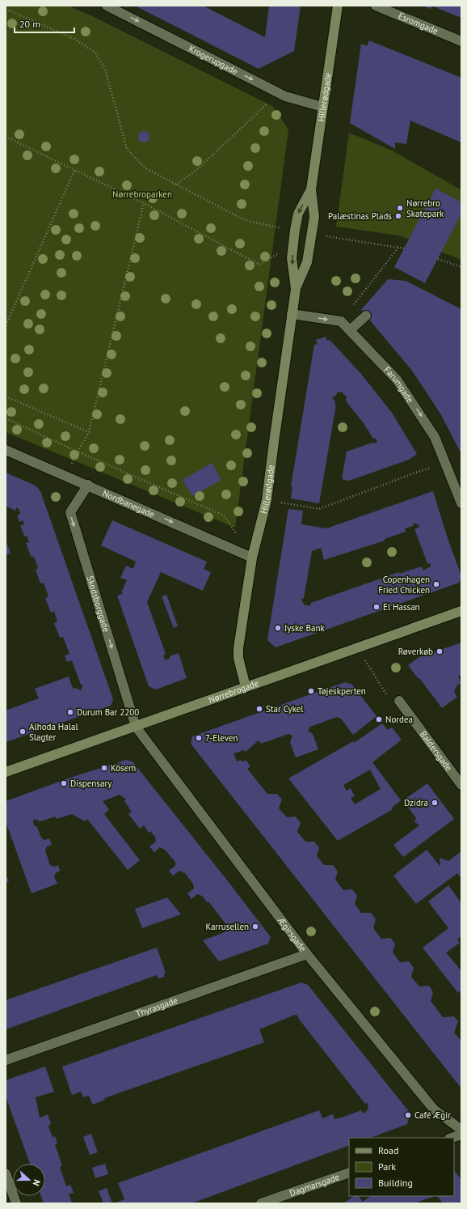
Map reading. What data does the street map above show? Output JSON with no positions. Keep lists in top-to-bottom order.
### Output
{
  "streets": {
    "street": [
      "Esromgade",
      "Krogerupgade",
      "Hillerødgade",
      "Farumgade",
      "Nordbanegade",
      "Skodsborggade",
      "Nørrebrogade",
      "Baldersgade",
      "Ægirsgade",
      "Thyrasgade",
      "Dagmarsgade"
    ]
  },
  "crossings": [
    ["Krogerupgade", "Hillerødgade"],
    ["Hillerødgade", "Nordbanegade"],
    ["Hillerødgade", "Nørrebrogade"],
    ["Nordbanegade", "Skodsborggade"],
    ["Skodsborggade", "Nørrebrogade"],
    ["Skodsborggade", "Ægirsgade"],
    ["Nørrebrogade", "Ægirsgade"],
    ["Ægirsgade", "Thyrasgade"]
  ],
  "one_way": [
    "Krogerupgade",
    "Farumgade",
    "Nordbanegade",
    "Skodsborggade"
  ],
  "parks": ["Nørrebroparken"],
  "places": [
    "Nørrebro Skatepark",
    "Palæstinas Plads",
    "Copenhagen Fried Chicken",
    "El Hassan",
    "Jyske Bank",
    "Røverkøb",
    "Tøjeskperten",
    "Star Cykel",
    "Durum Bar 2200",
    "Nordea",
    "Alhoda Halal Slagter",
    "7-Eleven",
    "Kösem",
    "Dispensary",
    "Dzidra",
    "Karrusellen",
    "Café Ægir"
  ],
  "legend": ["Road", "Park", "Building"],
  "scale_bar": "20 m",
  "north": "right"
}
